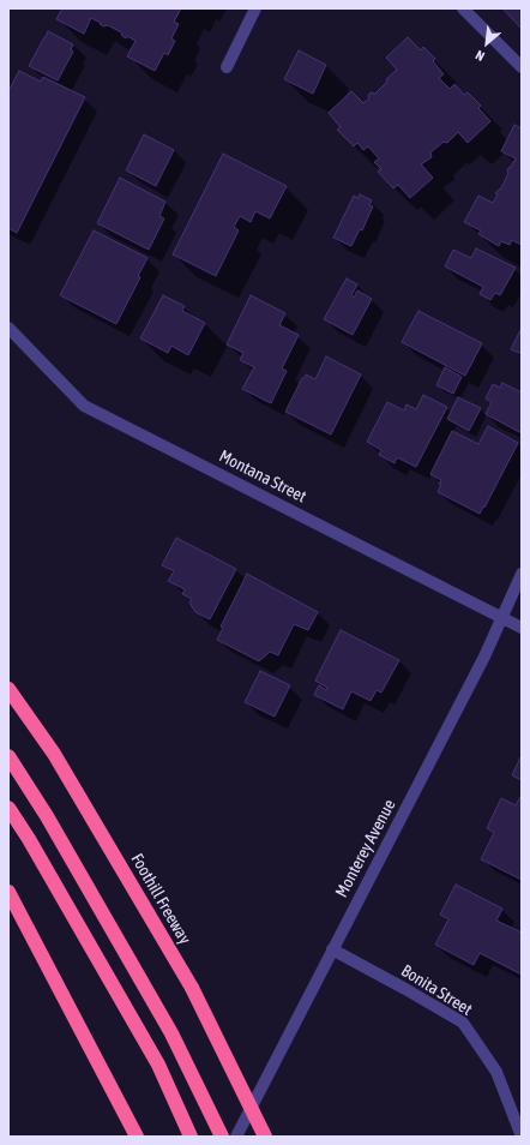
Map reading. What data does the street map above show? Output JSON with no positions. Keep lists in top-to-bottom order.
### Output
{
  "streets": {
    "highway": ["Foothill Freeway"],
    "street": ["Montana Street", "Monterey Avenue", "Bonita Street"]
  },
  "crossings": [
    ["Montana Street", "Monterey Avenue"],
    ["Monterey Avenue", "Bonita Street"]
  ],
  "north": "bottom left"
}
